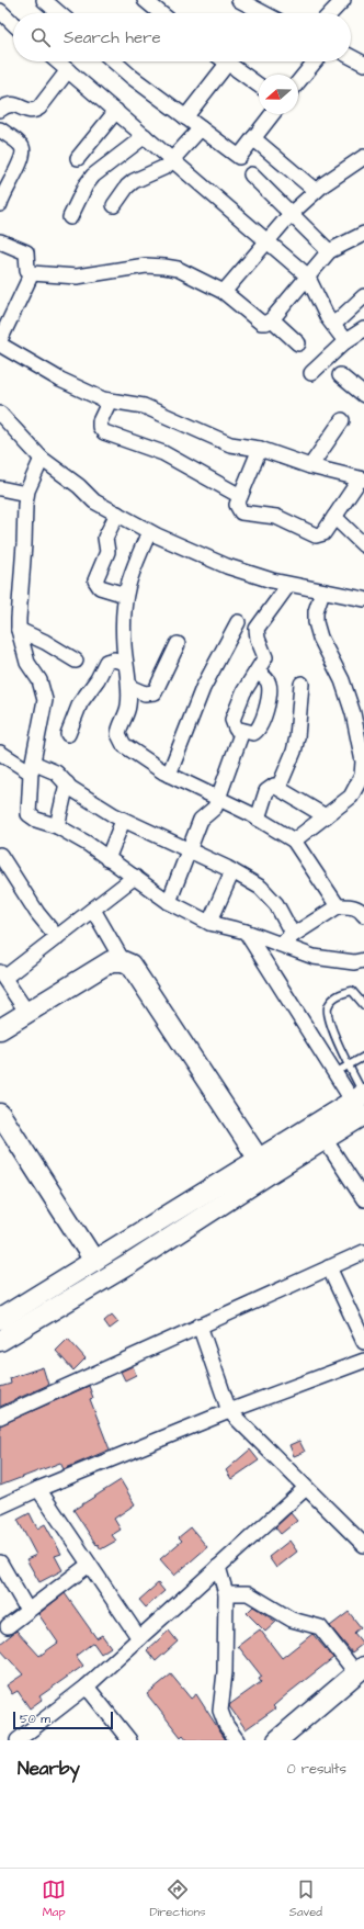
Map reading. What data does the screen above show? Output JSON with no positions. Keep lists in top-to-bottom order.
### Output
{
  "scale_bar": "50 m",
  "north": "left",
  "page": {
    "search": "Search here",
    "scale": "50 m",
    "heading": ["Nearby", "0 results"],
    "nav": ["Map", "Directions", "Saved"]
  }
}
